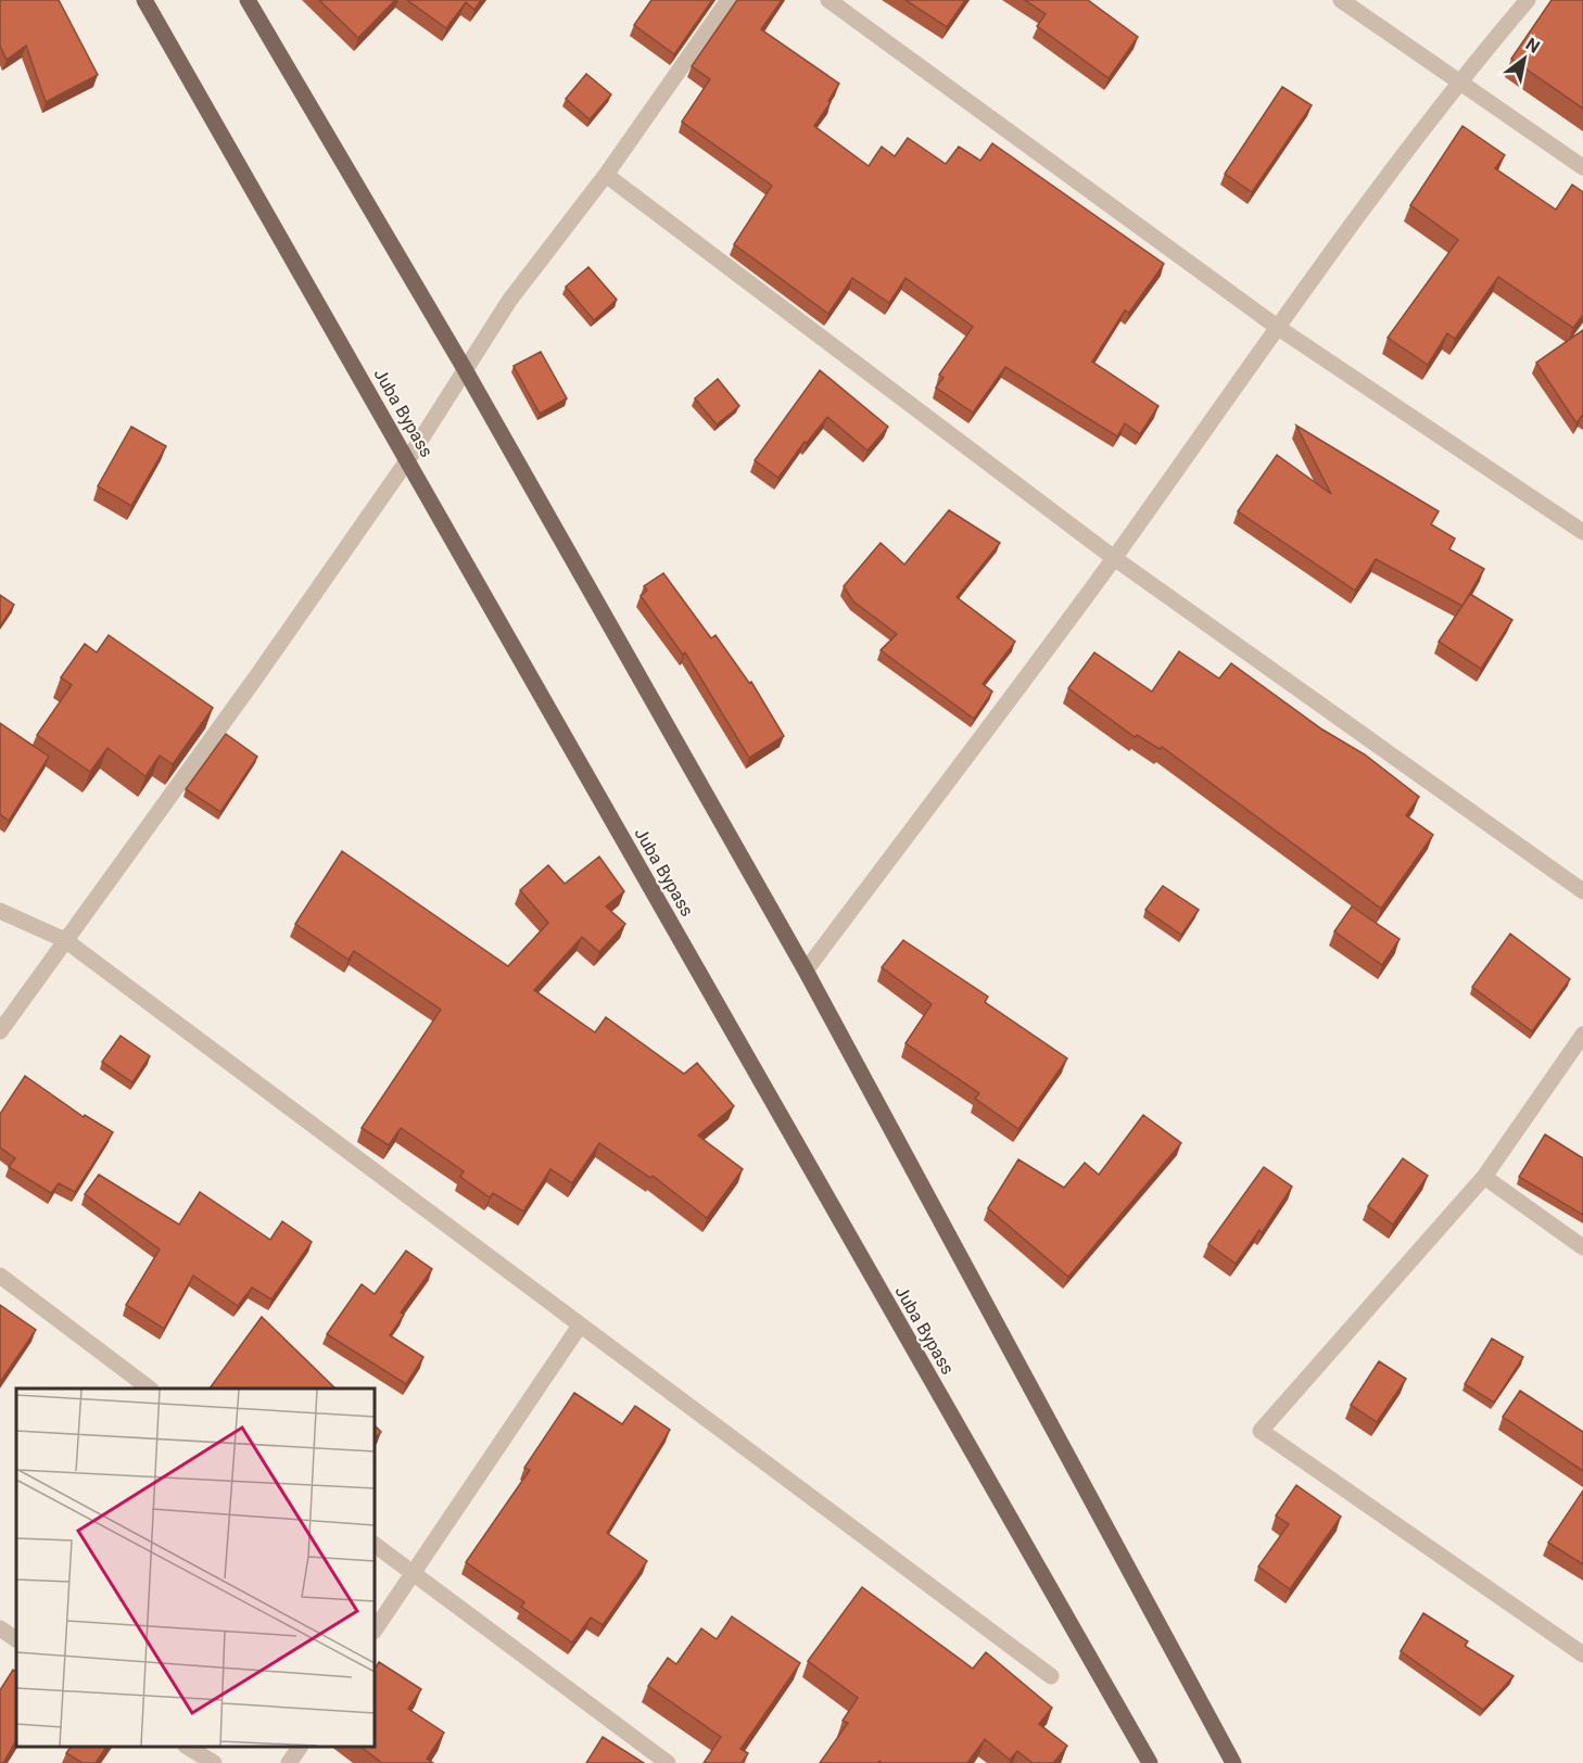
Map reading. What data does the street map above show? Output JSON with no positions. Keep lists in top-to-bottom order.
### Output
{
  "streets": {
    "main road": ["Juba Bypass"]
  },
  "north": "top right"
}
